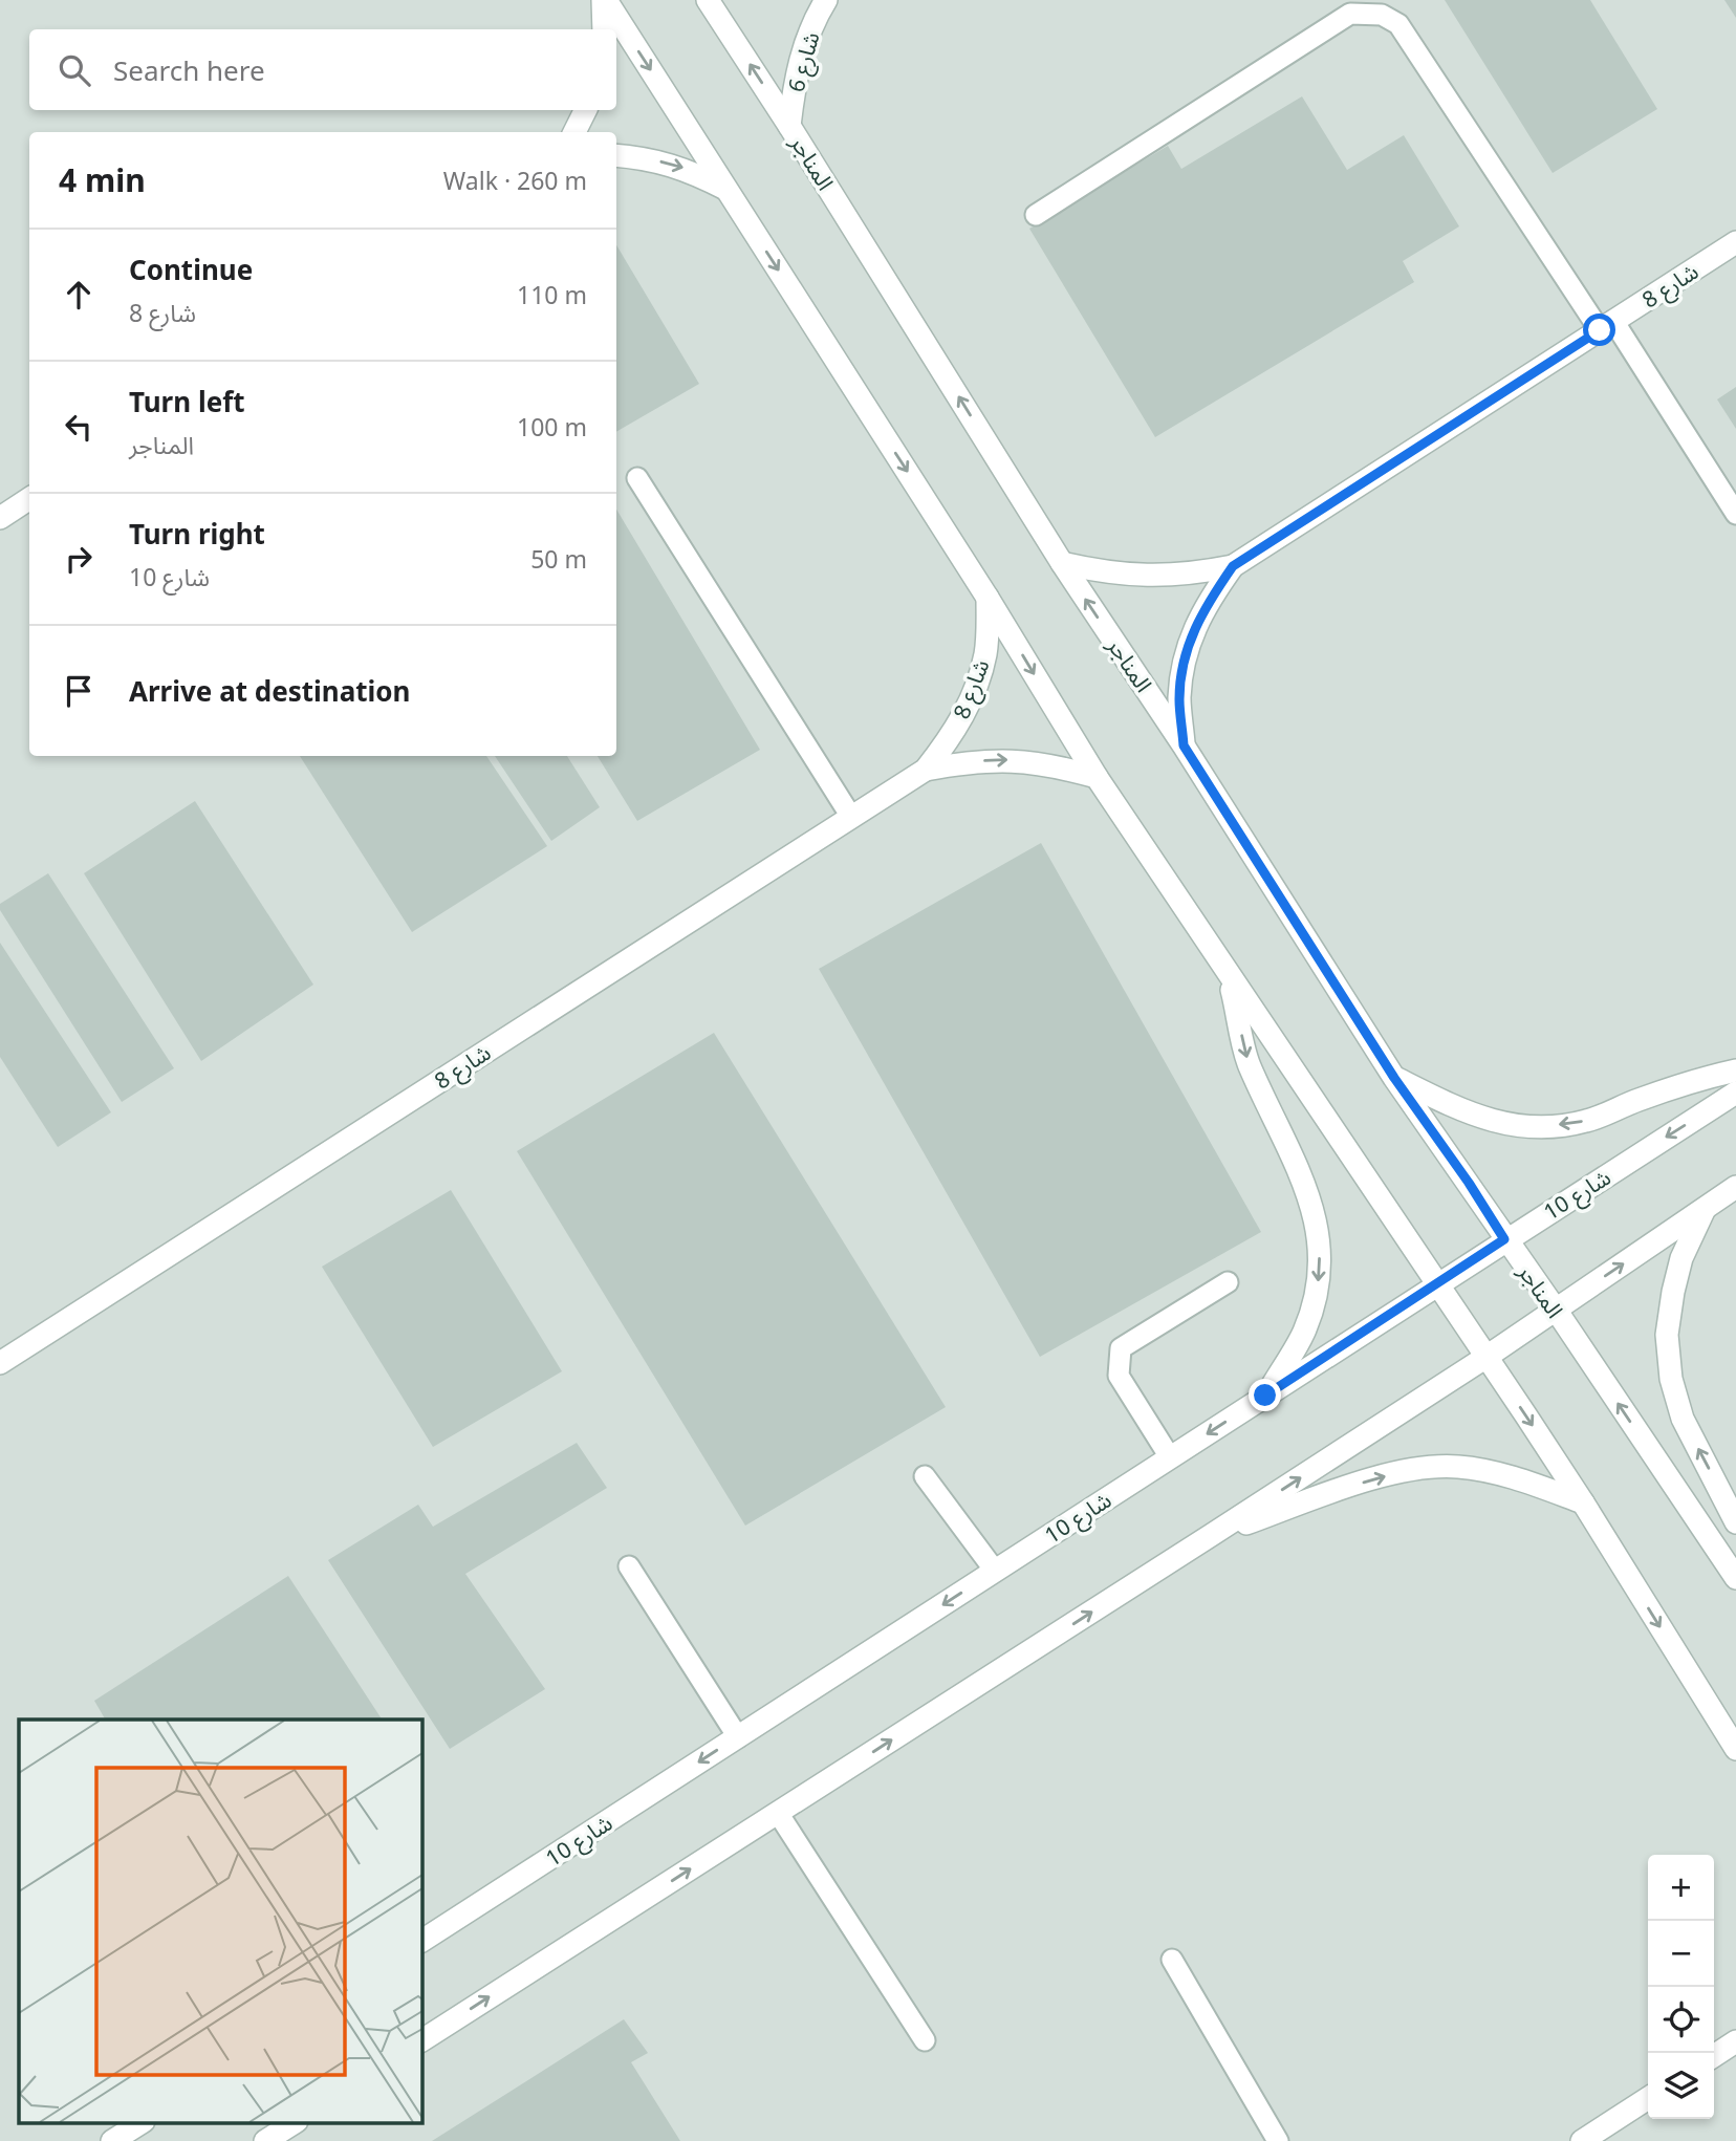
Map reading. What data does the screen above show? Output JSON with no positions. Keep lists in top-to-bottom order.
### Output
{
  "streets": {
    "street": [
      "شارع 6",
      "المناجر",
      "شارع 8",
      "شارع 10"
    ]
  },
  "crossings": [
    ["شارع 6", "المناجر"],
    ["المناجر", "شارع 8"],
    ["المناجر", "شارع 10"]
  ],
  "page": {
    "search": "Search here",
    "heading": ["4 min", "Walk · 260 m"],
    "list": [
      ["Continue", "شارع 8", "110 m"],
      ["Turn left", "المناجر", "100 m"],
      ["Turn right", "شارع 10", "50 m"],
      "Arrive at destination"
    ],
    "map_buttons": ["+", "−"]
  }
}
